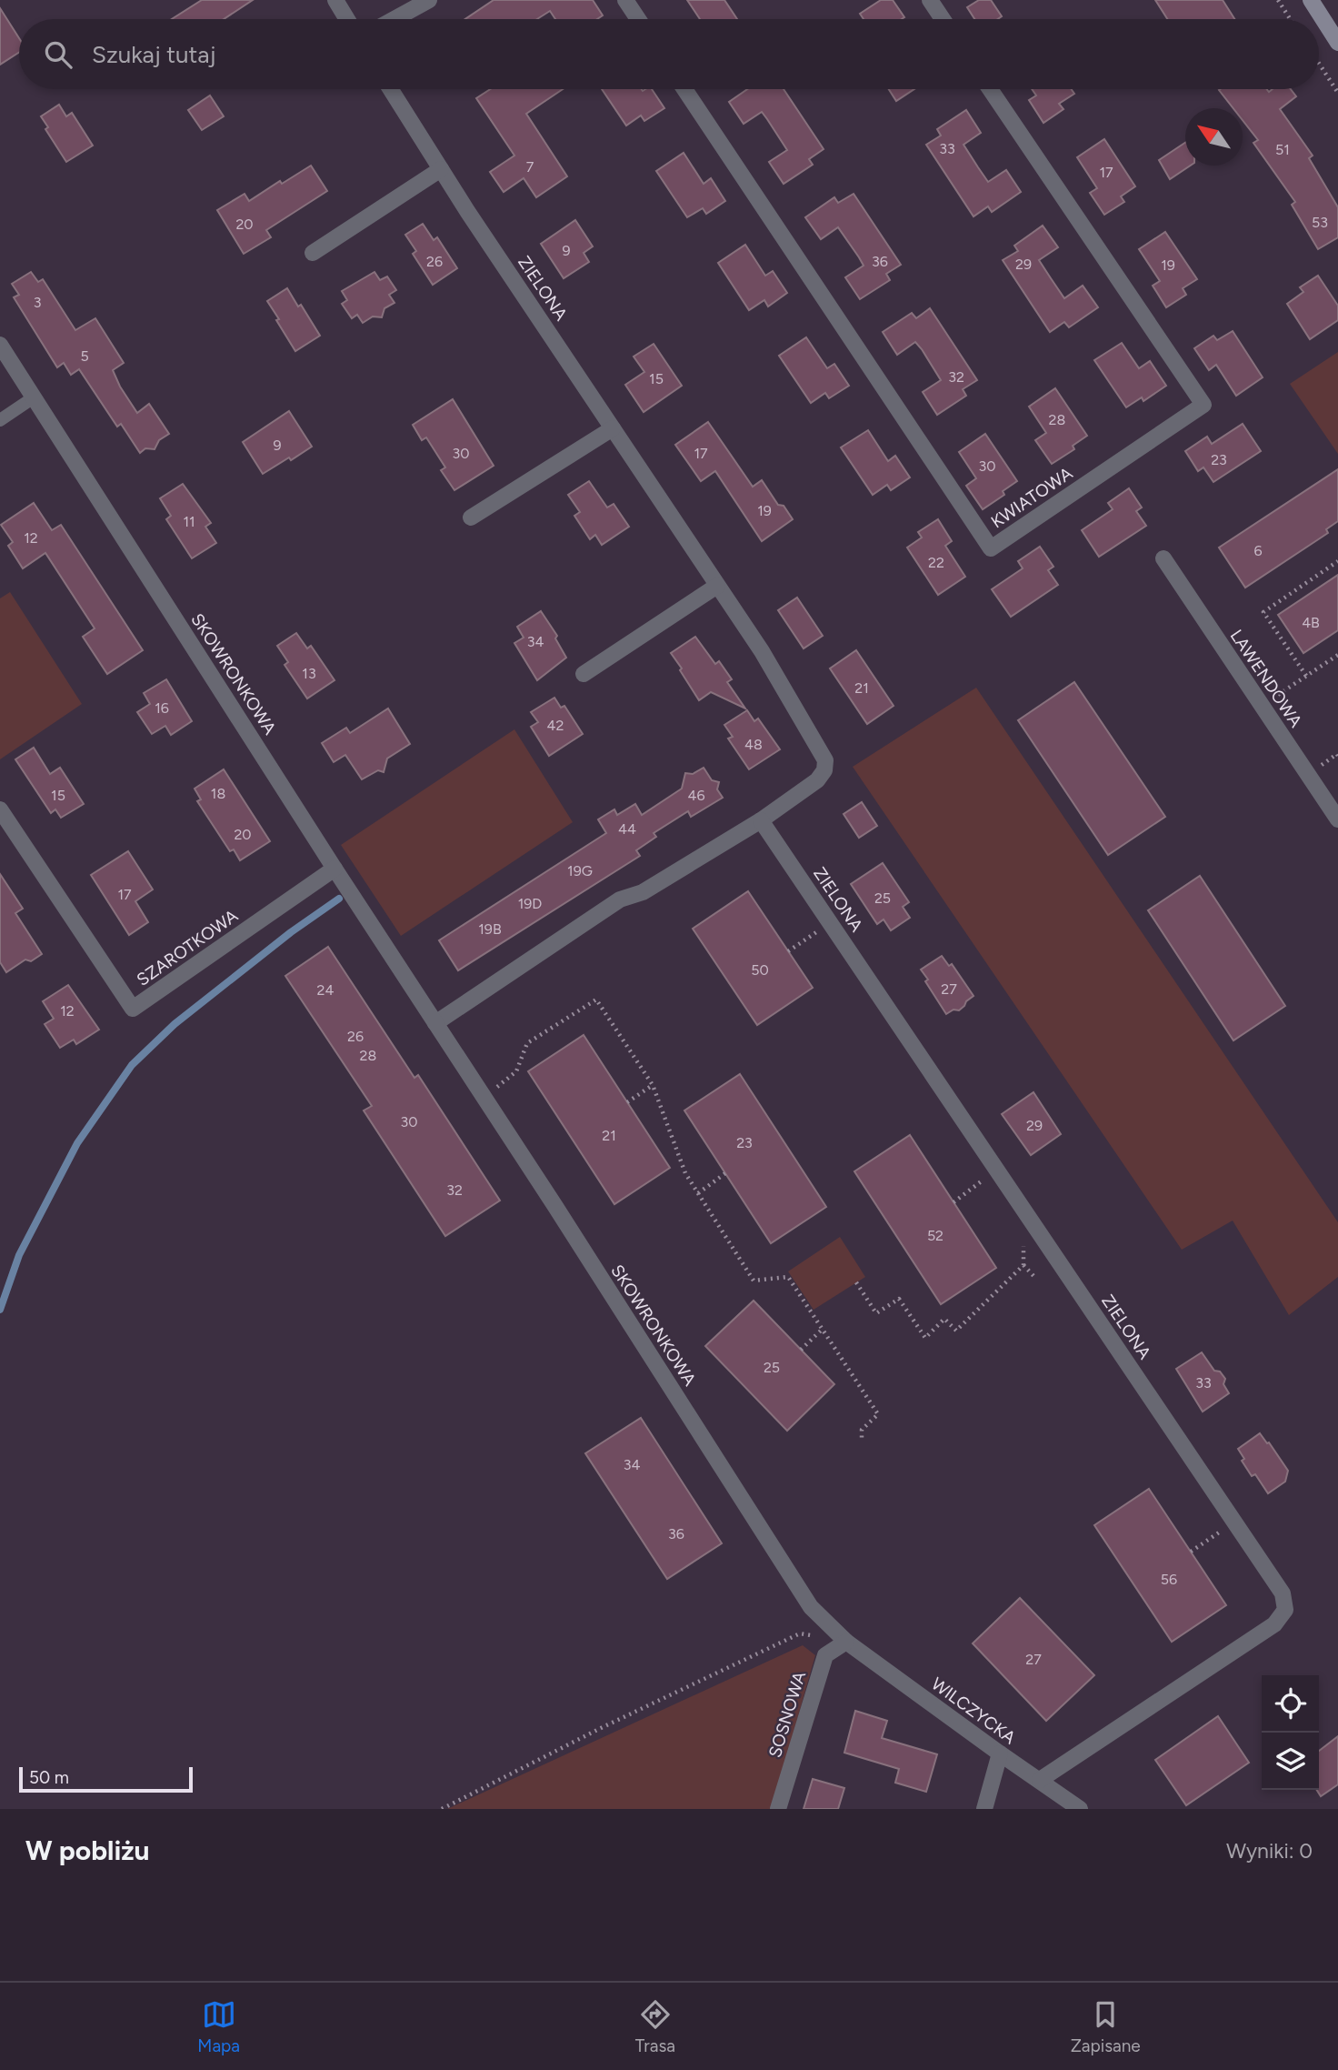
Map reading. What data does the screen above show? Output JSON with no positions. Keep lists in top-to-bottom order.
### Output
{
  "streets": {
    "street": [
      "ZIELONA",
      "KWIATOWA",
      "SKOWRONKOWA",
      "LAWENDOWA",
      "SZAROTKOWA",
      "WILCZYCKA",
      "SOSNOWA"
    ]
  },
  "crossings": [
    ["ZIELONA", "SKOWRONKOWA"],
    ["ZIELONA", "WILCZYCKA"],
    ["SKOWRONKOWA", "SZAROTKOWA"],
    ["SKOWRONKOWA", "WILCZYCKA"],
    ["SKOWRONKOWA", "SOSNOWA"],
    ["WILCZYCKA", "SOSNOWA"]
  ],
  "house_numbers": [
    "33",
    "51",
    "7",
    "17",
    "53",
    "20",
    "9",
    "26",
    "36",
    "29",
    "19",
    "3",
    "5",
    "32",
    "15",
    "28",
    "9",
    "30",
    "17",
    "23",
    "30",
    "19",
    "11",
    "12",
    "6",
    "22",
    "4B",
    "34",
    "13",
    "21",
    "16",
    "42",
    "48",
    "18",
    "15",
    "46",
    "44",
    "20",
    "19G",
    "17",
    "25",
    "19D",
    "19B",
    "50",
    "27",
    "24",
    "12",
    "26",
    "28",
    "30",
    "29",
    "21",
    "23",
    "32",
    "52",
    "25",
    "33",
    "34",
    "36",
    "56",
    "27"
  ],
  "scale_bar": "50 m",
  "north": "top left",
  "page": {
    "search": "Szukaj tutaj",
    "scale": "50 m",
    "heading": ["W pobliżu", "Wyniki: 0"],
    "nav": ["Mapa", "Trasa", "Zapisane"]
  }
}
